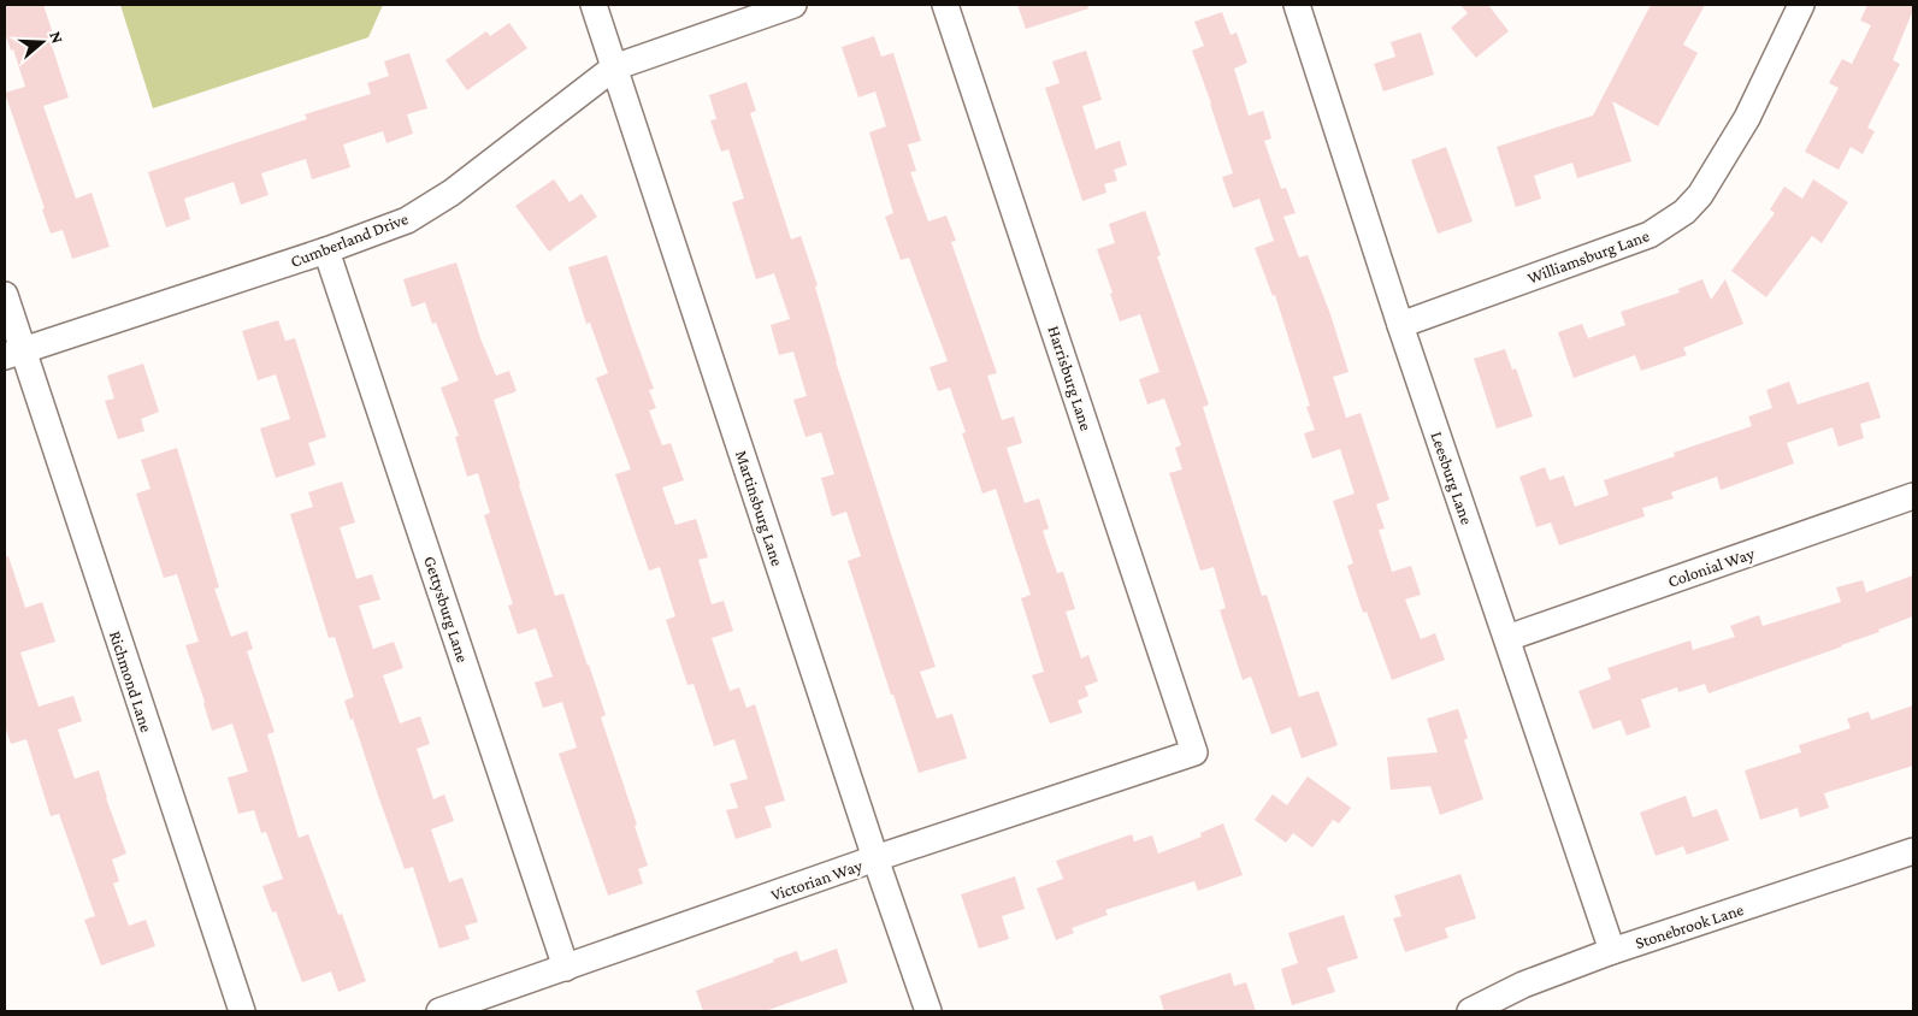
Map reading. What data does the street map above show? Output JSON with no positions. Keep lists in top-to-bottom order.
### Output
{
  "streets": {
    "street": [
      "Cumberland Drive",
      "Williamsburg Lane",
      "Harrisburg Lane",
      "Leesburg Lane",
      "Martinsburg Lane",
      "Colonial Way",
      "Gettysburg Lane",
      "Richmond Lane",
      "Victorian Way",
      "Stonebrook Lane"
    ]
  },
  "crossings": [
    ["Cumberland Drive", "Martinsburg Lane"],
    ["Cumberland Drive", "Gettysburg Lane"],
    ["Cumberland Drive", "Richmond Lane"],
    ["Williamsburg Lane", "Leesburg Lane"],
    ["Harrisburg Lane", "Victorian Way"],
    ["Leesburg Lane", "Colonial Way"],
    ["Leesburg Lane", "Stonebrook Lane"],
    ["Martinsburg Lane", "Victorian Way"],
    ["Gettysburg Lane", "Victorian Way"]
  ],
  "north": "right"
}
